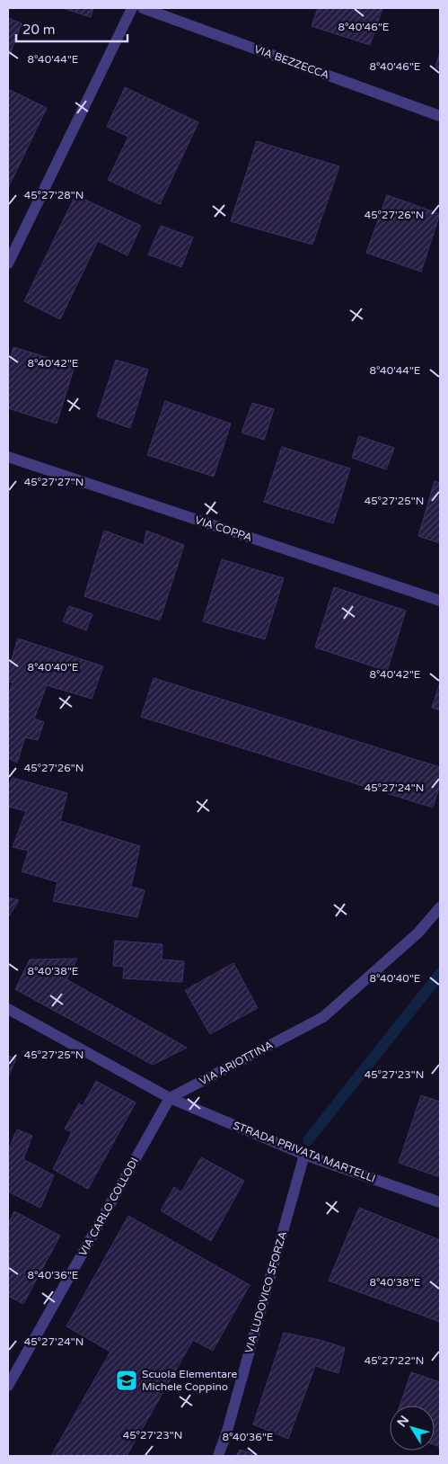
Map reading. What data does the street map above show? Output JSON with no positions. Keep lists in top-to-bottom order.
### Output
{
  "streets": {
    "street": [
      "VIA BEZZECCA",
      "VIA COPPA",
      "VIA ARIOTTINA",
      "STRADA PRIVATA MARTELLI",
      "VIA CARLO COLLODI",
      "VIA LUDOVICO SFORZA"
    ]
  },
  "crossings": [
    ["VIA ARIOTTINA", "STRADA PRIVATA MARTELLI"],
    ["VIA ARIOTTINA", "VIA CARLO COLLODI"],
    ["STRADA PRIVATA MARTELLI", "VIA CARLO COLLODI"],
    ["STRADA PRIVATA MARTELLI", "VIA LUDOVICO SFORZA"]
  ],
  "places": {
    "school or university": ["Scuola Elementare Michele Coppino"]
  },
  "scale_bar": "20 m",
  "north": "top left",
  "coordinates": [
    "8°40'46\"E",
    "8°40'44\"E",
    "45°27'28\"N",
    "45°27'26\"N",
    "8°40'42\"E",
    "45°27'27\"N",
    "45°27'25\"N",
    "8°40'40\"E",
    "45°27'24\"N",
    "8°40'38\"E",
    "45°27'23\"N",
    "8°40'36\"E",
    "45°27'22\"N"
  ]
}
